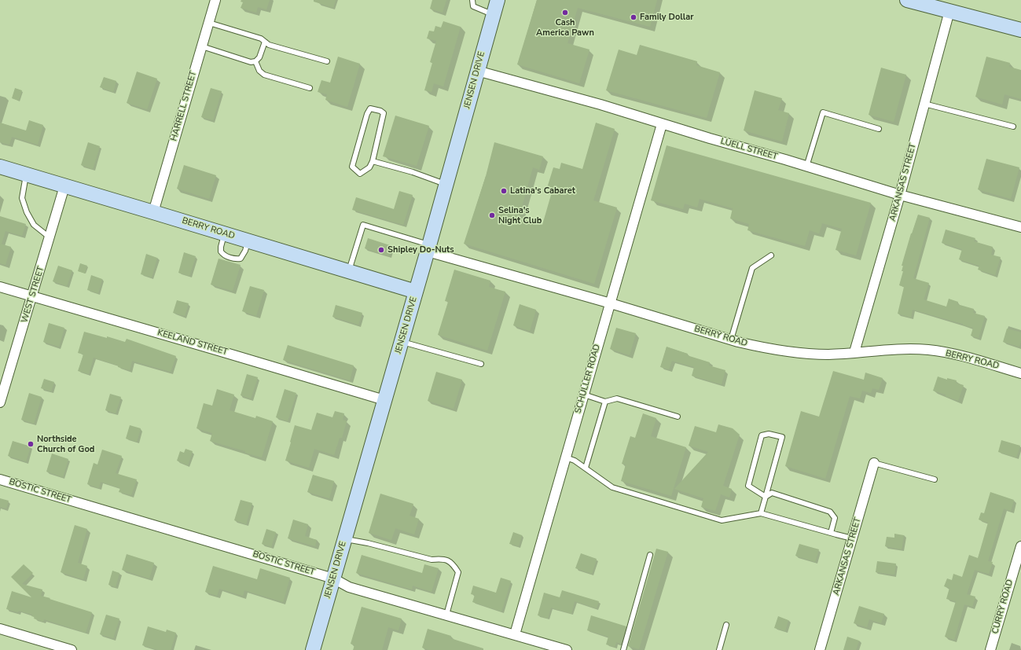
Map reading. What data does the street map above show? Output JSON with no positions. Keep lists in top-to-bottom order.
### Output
{
  "streets": {
    "main road": ["JENSEN DRIVE", "BERRY ROAD"],
    "street": [
      "HARRELL STREET",
      "LUELL STREET",
      "ARKANSAS STREET",
      "WEST STREET",
      "KEELAND STREET",
      "SCHULLER ROAD",
      "BOSTIC STREET",
      "CURRY ROAD"
    ]
  },
  "crossings": [
    ["JENSEN DRIVE", "LUELL STREET"],
    ["JENSEN DRIVE", "BERRY ROAD"],
    ["JENSEN DRIVE", "KEELAND STREET"],
    ["JENSEN DRIVE", "BOSTIC STREET"],
    ["HARRELL STREET", "BERRY ROAD"],
    ["LUELL STREET", "ARKANSAS STREET"],
    ["LUELL STREET", "SCHULLER ROAD"],
    ["ARKANSAS STREET", "BERRY ROAD"],
    ["BERRY ROAD", "WEST STREET"],
    ["BERRY ROAD", "SCHULLER ROAD"],
    ["WEST STREET", "KEELAND STREET"],
    ["SCHULLER ROAD", "BOSTIC STREET"]
  ],
  "places": [
    "Cash America Pawn",
    "Family Dollar",
    "Latina's Cabaret",
    "Selina's Night Club",
    "Shipley Do-Nuts",
    "Northside Church of God"
  ]
}
